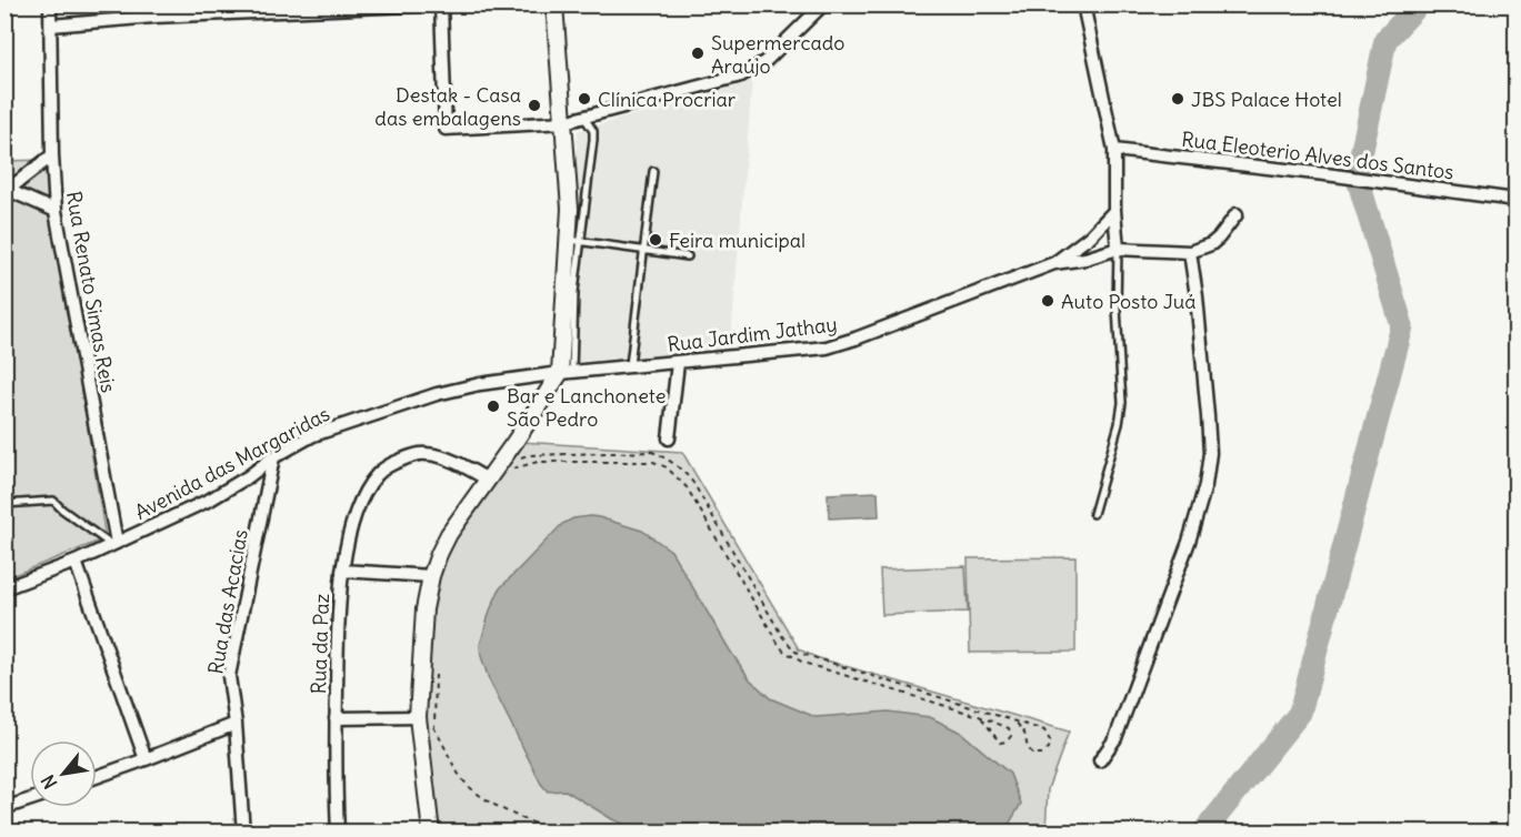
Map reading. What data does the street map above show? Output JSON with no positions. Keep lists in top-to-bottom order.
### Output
{
  "streets": {
    "street": [
      "Rua Eleoterio Alves dos Santos",
      "Rua Renato Simas Reis",
      "Rua Jardim Jathay",
      "Avenida das Margaridas",
      "Rua das Acacias",
      "Rua da Paz"
    ]
  },
  "crossings": [
    ["Rua Renato Simas Reis", "Avenida das Margaridas"],
    ["Rua Jardim Jathay", "Avenida das Margaridas"],
    ["Avenida das Margaridas", "Rua das Acacias"]
  ],
  "places": [
    "Supermercado Araújo",
    "Clínica Procriar",
    "JBS Palace Hotel",
    "Destak - Casa das embalagens",
    "Feira municipal",
    "Auto Posto Juá",
    "Bar e Lanchonete São Pedro"
  ],
  "north": "bottom left"
}
